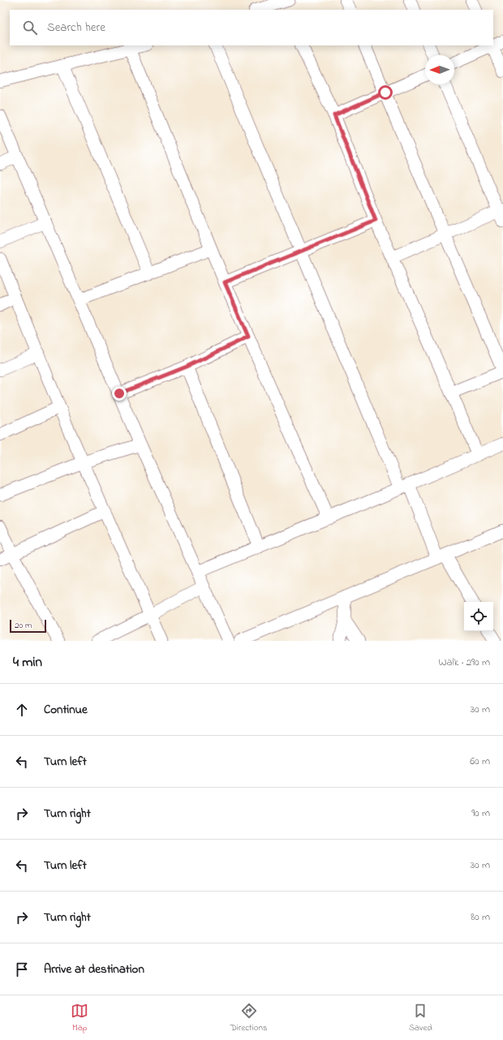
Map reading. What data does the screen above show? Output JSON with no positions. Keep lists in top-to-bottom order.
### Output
{
  "scale_bar": "20 m",
  "north": "left",
  "page": {
    "search": "Search here",
    "scale": "20 m",
    "heading": ["4 min", "Walk · 290 m"],
    "list": [
      ["Continue", "30 m"],
      ["Turn left", "60 m"],
      ["Turn right", "90 m"],
      ["Turn left", "30 m"],
      ["Turn right", "80 m"],
      "Arrive at destination"
    ],
    "nav": ["Map", "Directions", "Saved"]
  }
}
